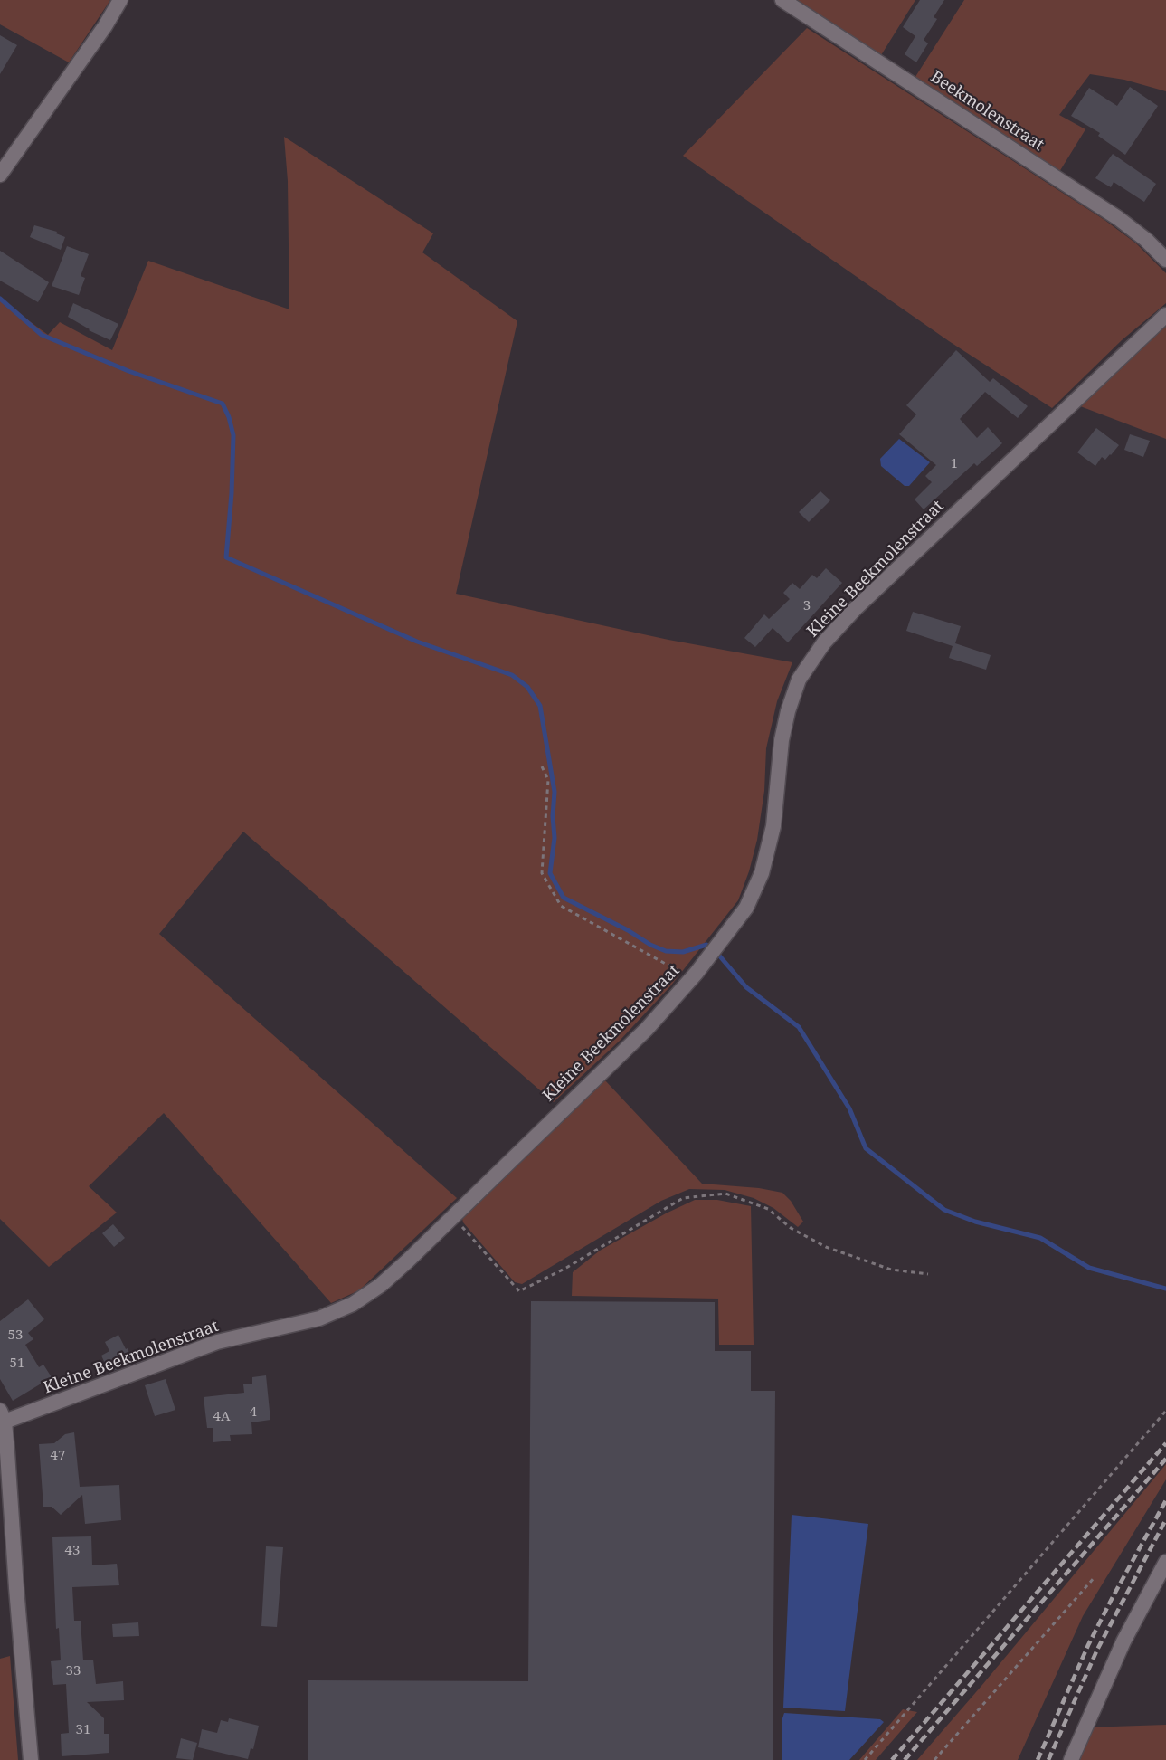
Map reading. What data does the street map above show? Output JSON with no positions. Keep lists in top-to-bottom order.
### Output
{
  "streets": {
    "street": ["Beekmolenstraat", "Kleine Beekmolenstraat"]
  },
  "house_numbers": [
    "1",
    "3",
    "53",
    "51",
    "4",
    "4A",
    "47",
    "43",
    "33",
    "31"
  ]
}
